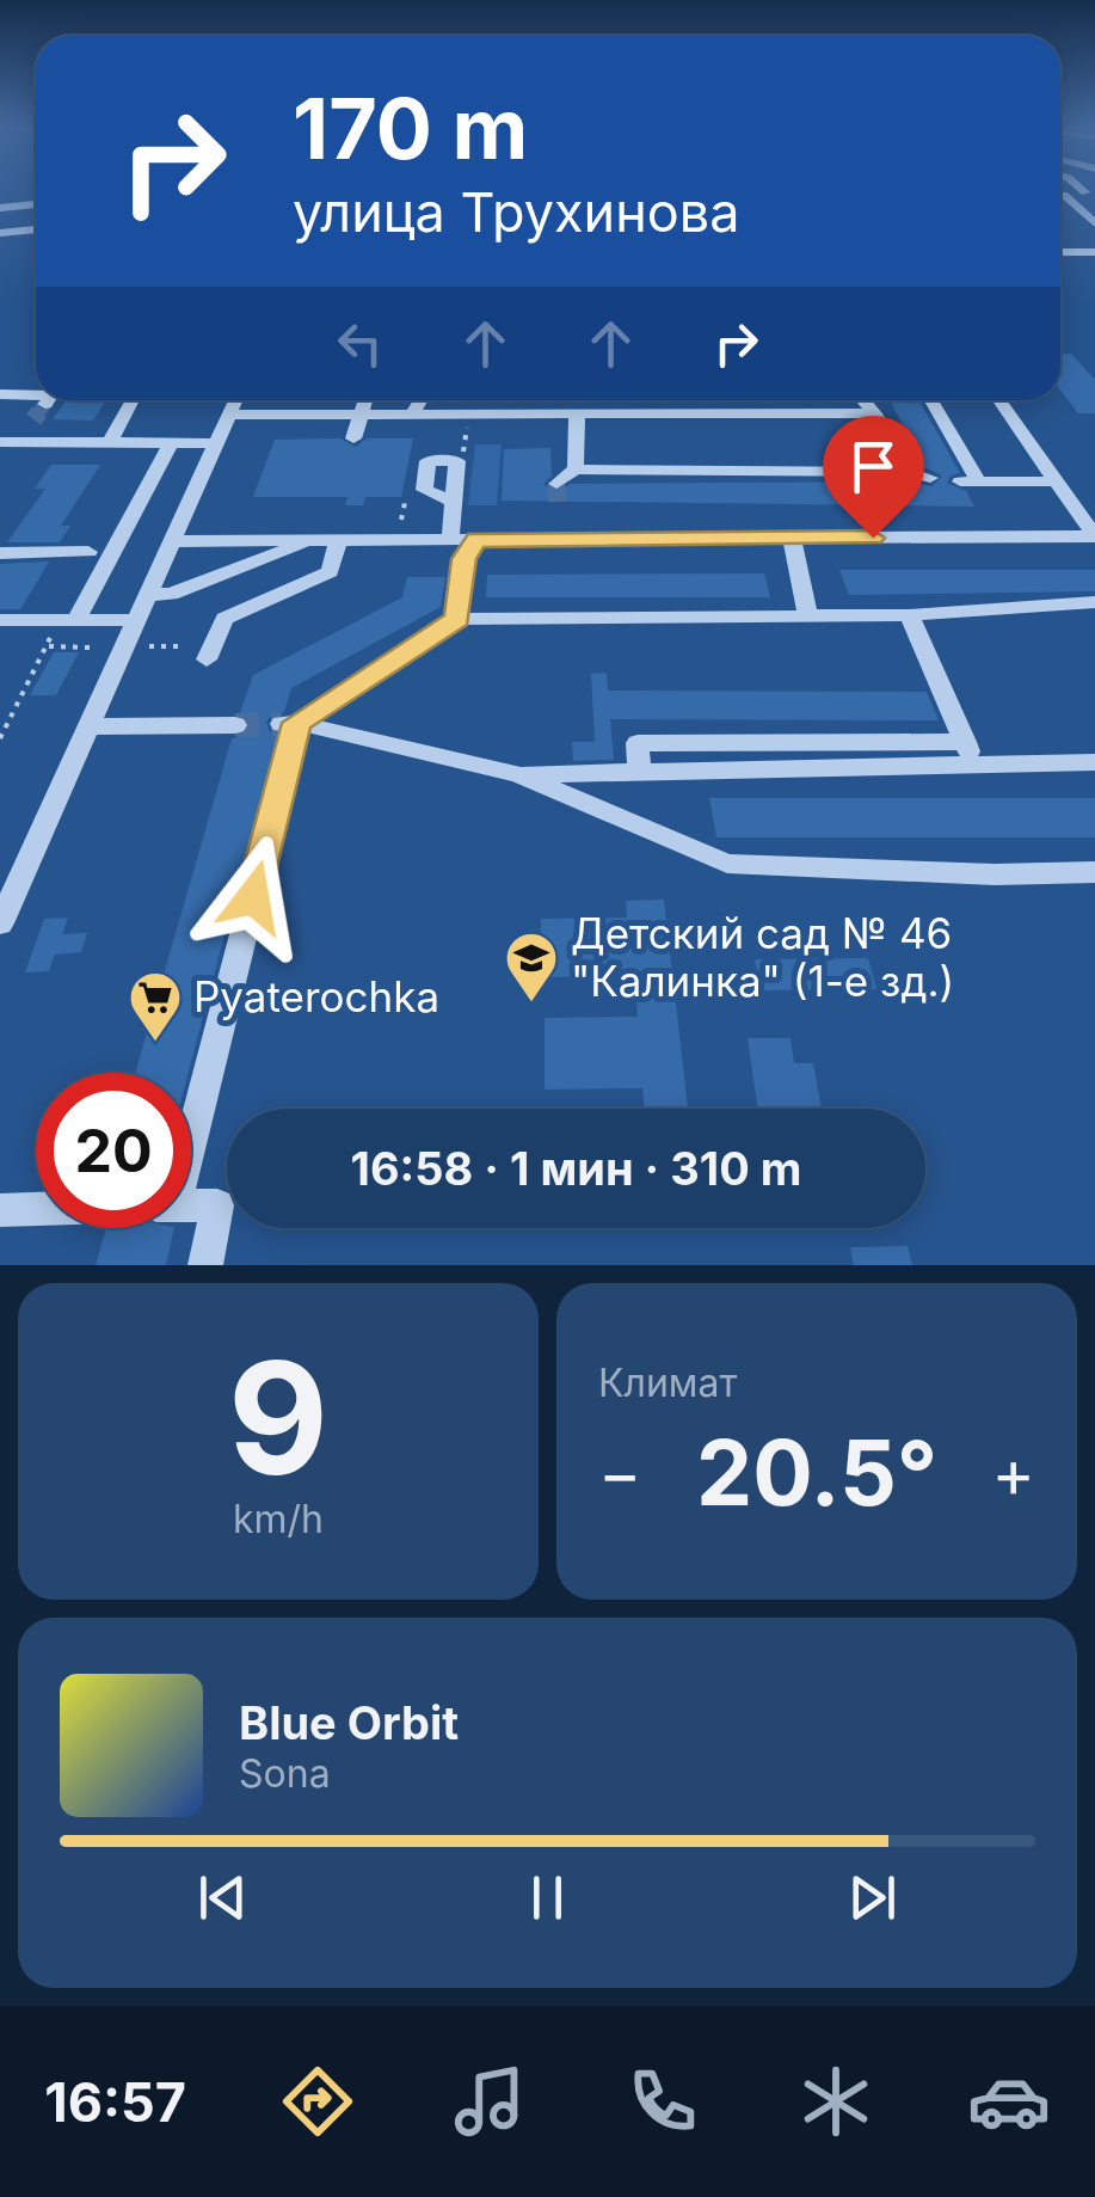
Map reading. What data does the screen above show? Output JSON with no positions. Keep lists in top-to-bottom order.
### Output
{
  "places": {
    "school or university": ["Детский сад № 46 \"Калинка\" (1-е зд.)"],
    "supermarket": ["Pyaterochka"]
  },
  "page": {
    "turn": ["170 m", "улица Трухинова"],
    "limit": "20",
    "trip": "16:58 · 1 мин · 310 m",
    "tile": [
      ["9", "km/h"],
      "Климат"
    ],
    "heat": ["−", "20.5°", "+"],
    "song": ["Blue Orbit", "Sona"],
    "tabs": "16:57"
  }
}
